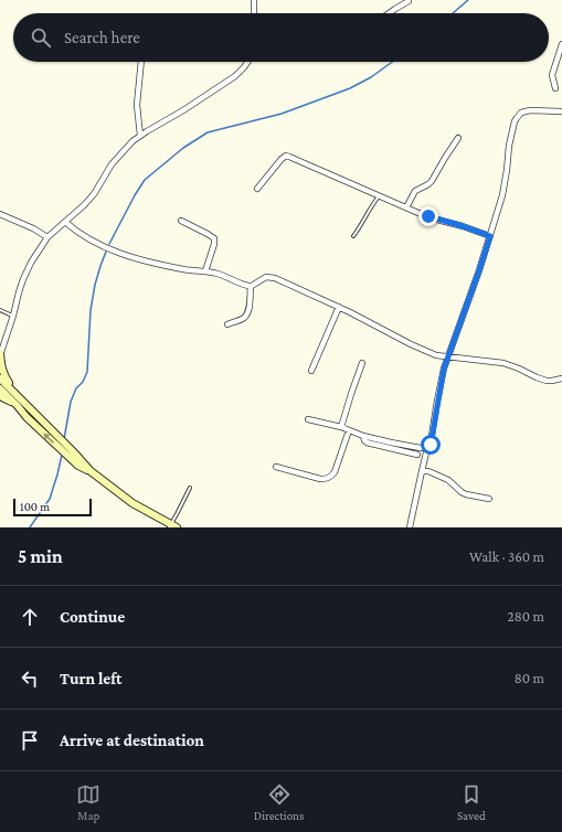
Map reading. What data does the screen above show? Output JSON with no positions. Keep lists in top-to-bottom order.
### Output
{
  "scale_bar": "100 m",
  "page": {
    "search": "Search here",
    "scale": "100 m",
    "heading": ["5 min", "Walk · 360 m"],
    "list": [
      ["Continue", "280 m"],
      ["Turn left", "80 m"],
      "Arrive at destination"
    ],
    "nav": ["Map", "Directions", "Saved"]
  }
}
